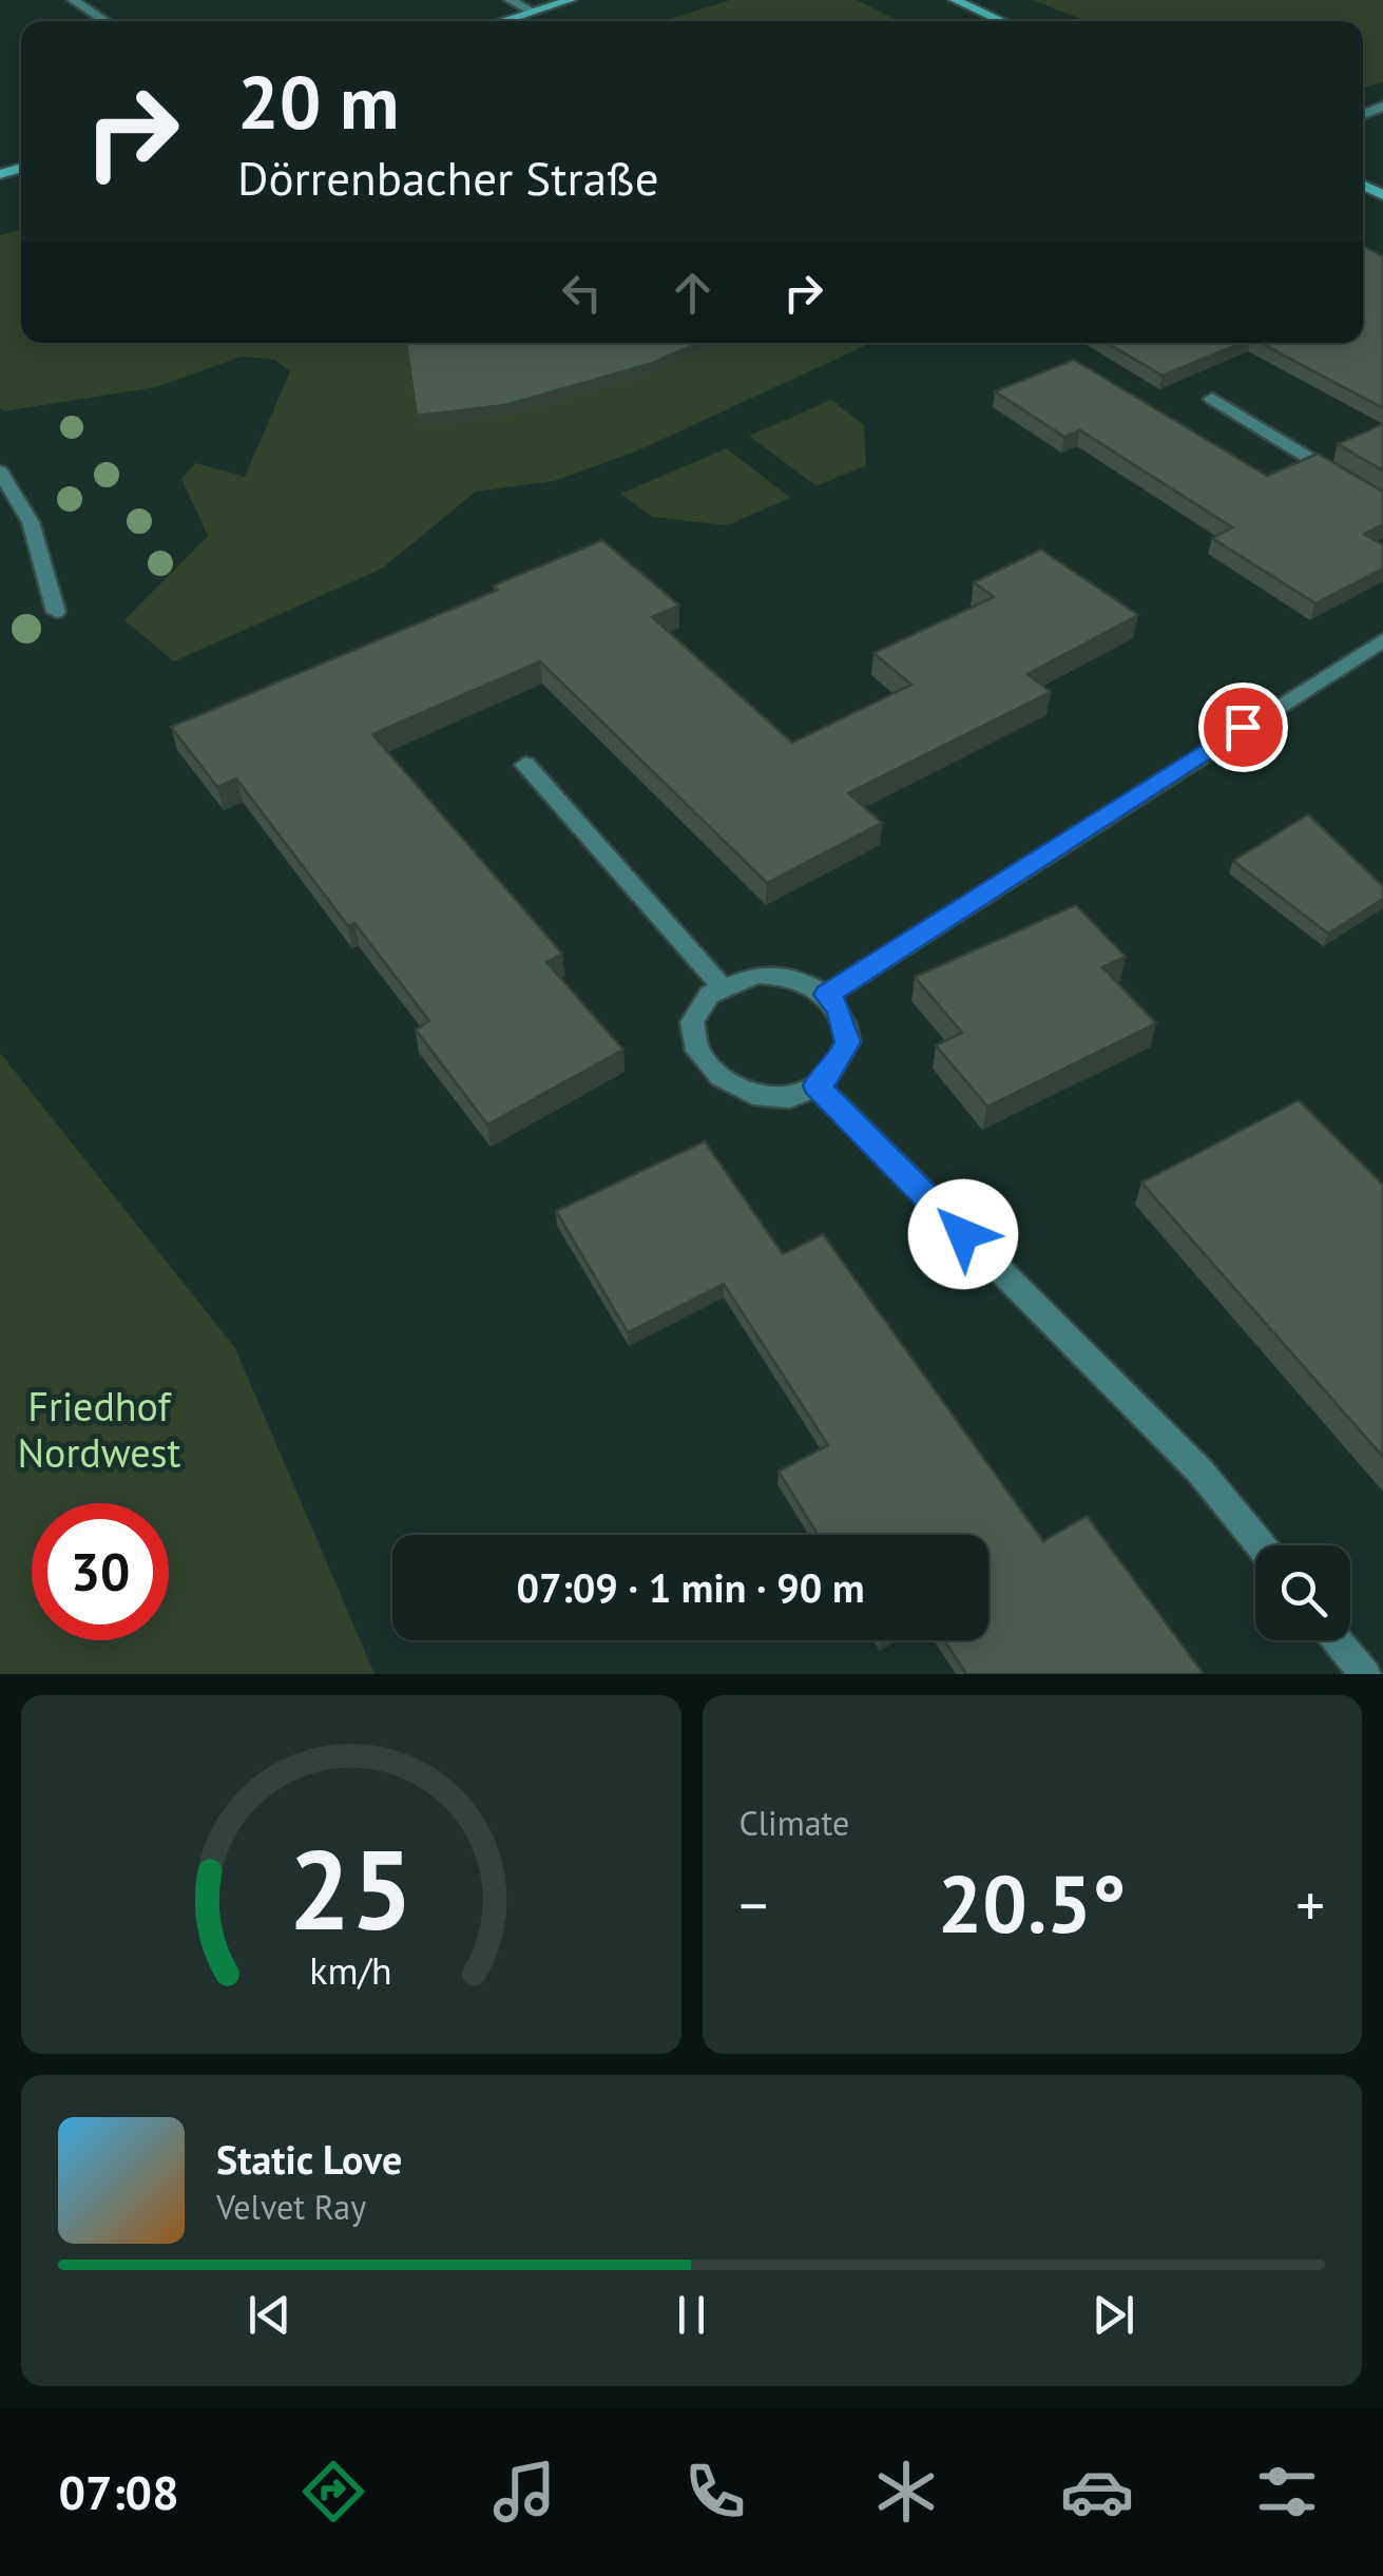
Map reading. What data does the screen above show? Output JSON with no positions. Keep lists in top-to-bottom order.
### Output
{
  "parks": ["Friedhof Nordwest"],
  "page": {
    "turn": ["20 m", "Dörrenbacher Straße"],
    "limit": "30",
    "trip": "07:09 · 1 min · 90 m",
    "tile": "Climate",
    "heat": ["−", "20.5°", "+"],
    "song": ["Static Love", "Velvet Ray"],
    "tabs": "07:08",
    "gauge": ["25", "km/h"]
  }
}
